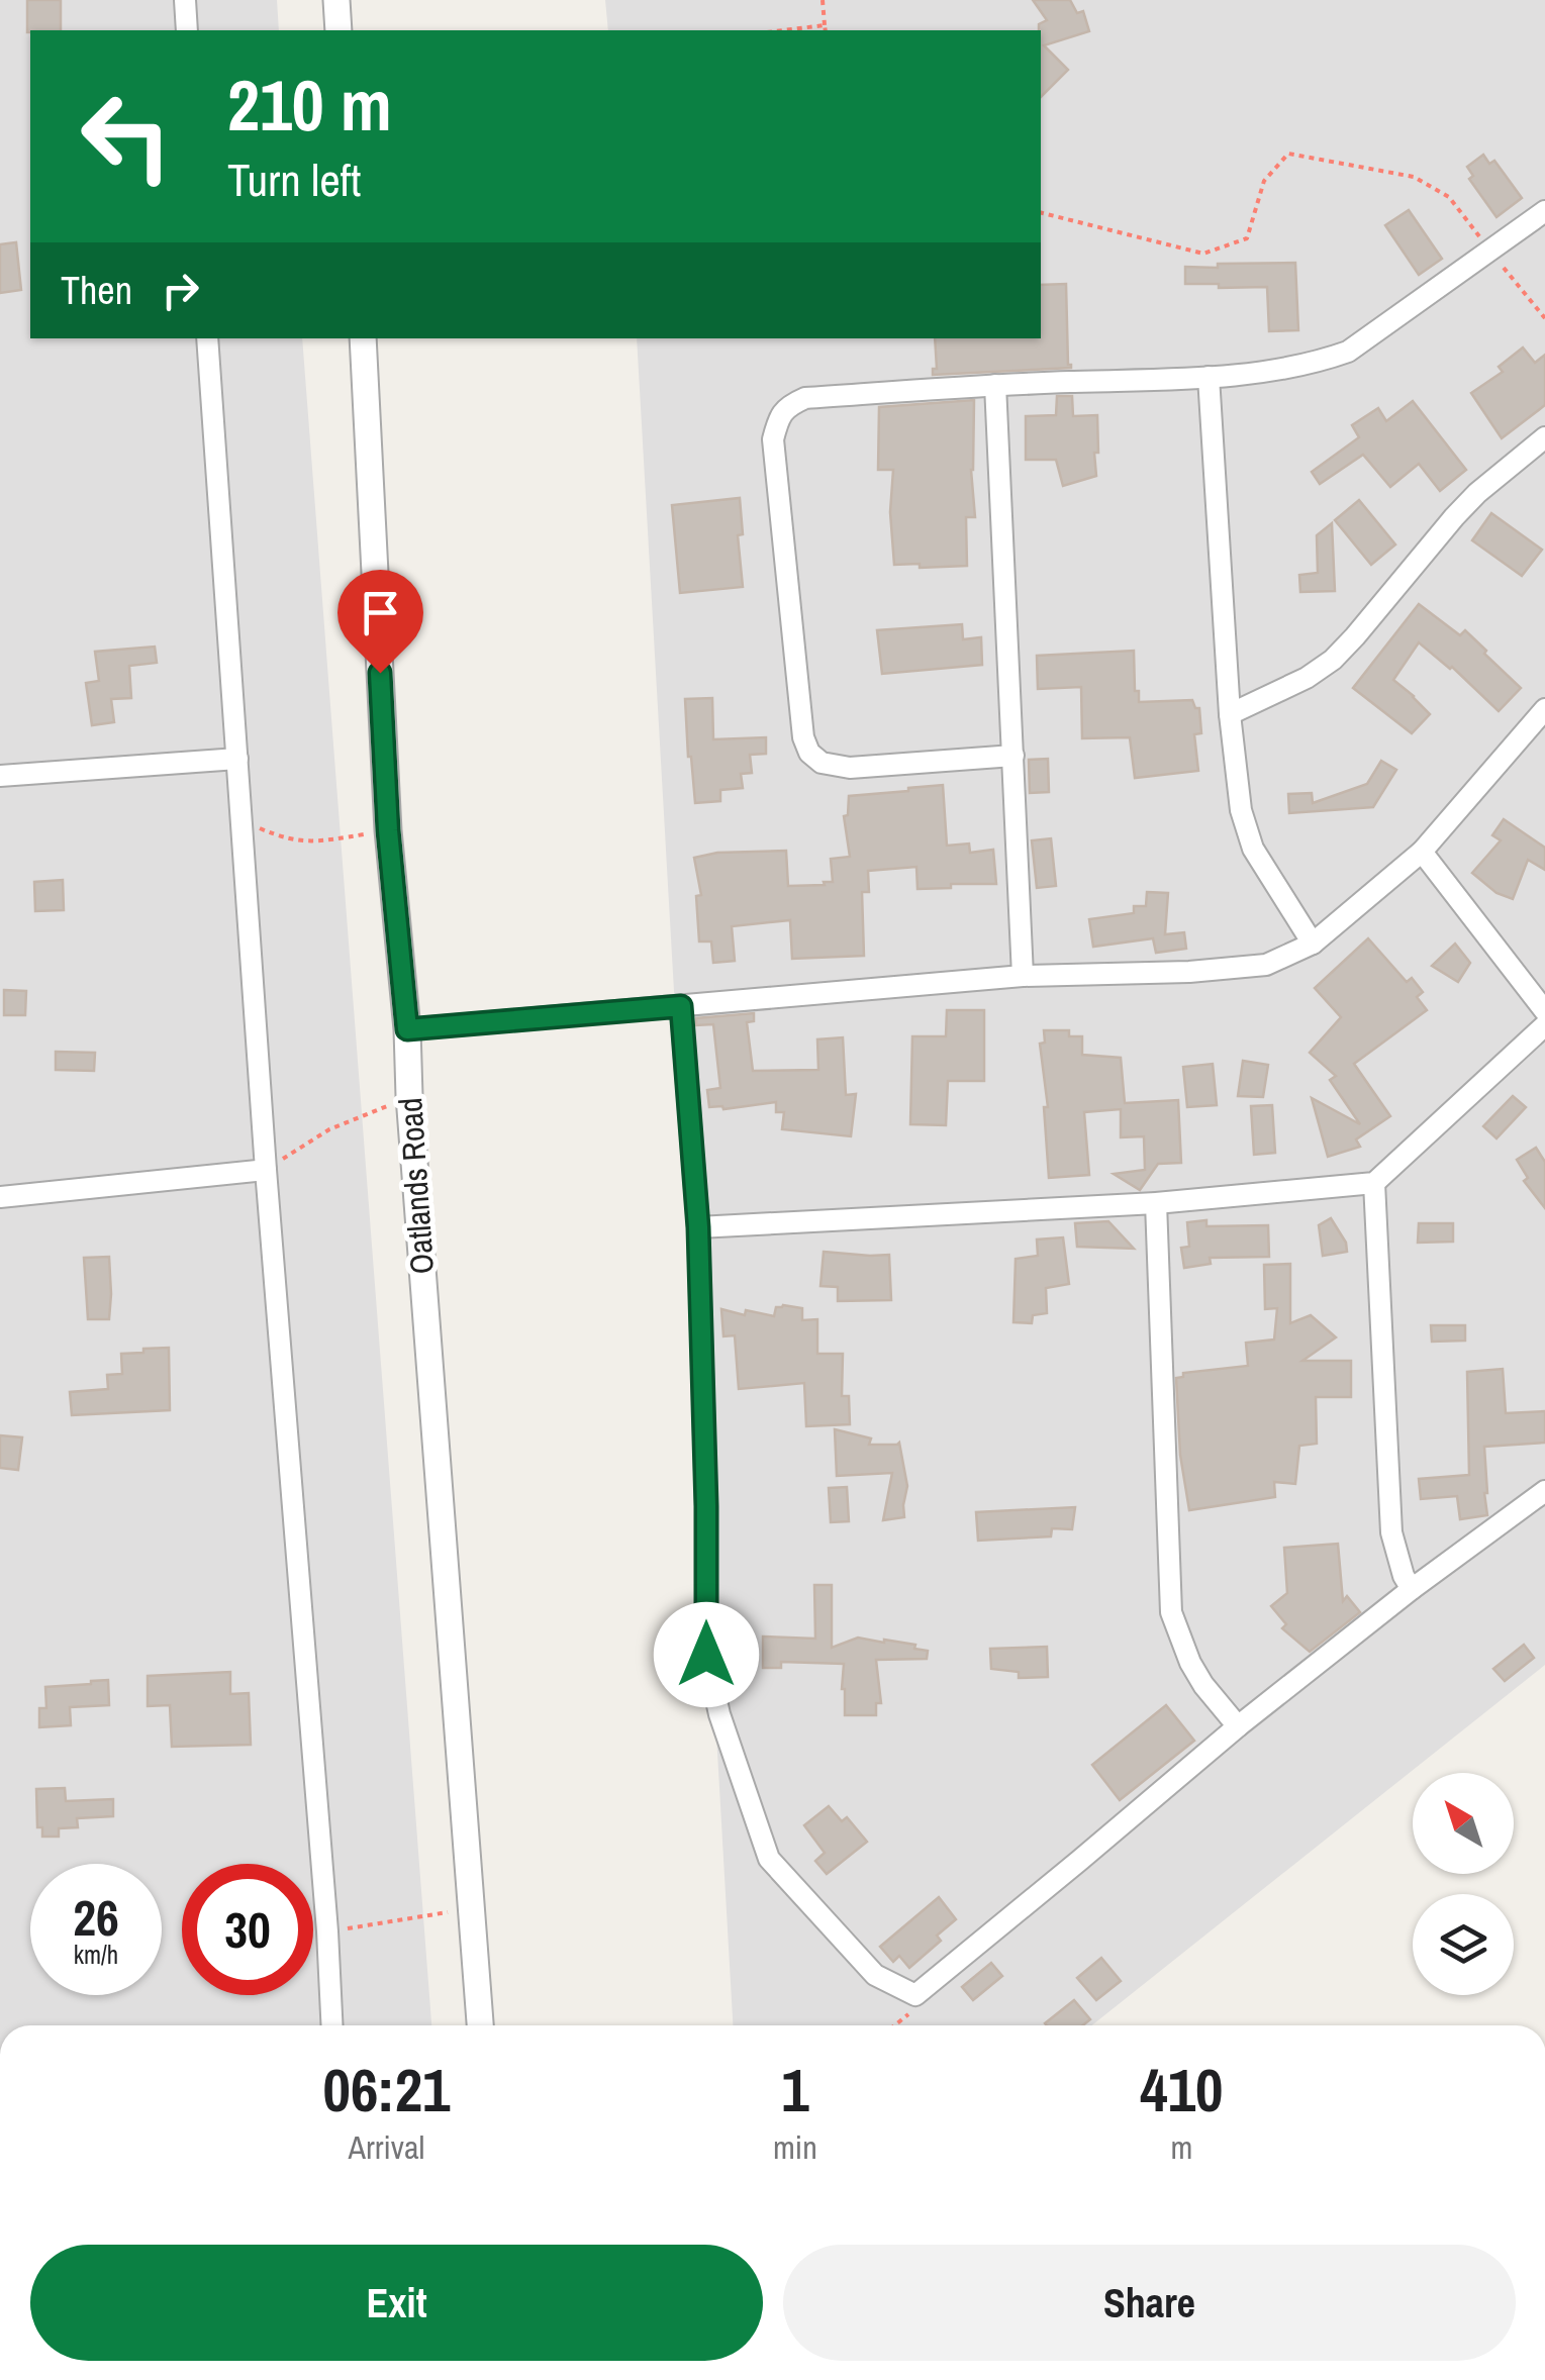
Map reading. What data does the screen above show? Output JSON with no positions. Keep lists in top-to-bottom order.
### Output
{
  "streets": {
    "street": ["Oatlands Road"]
  },
  "north": "top left",
  "page": {
    "turn": ["210 m", "Turn left"],
    "then": "Then",
    "speed": "26 km/h",
    "limit": "30",
    "eta": [
      "06:21",
      "Arrival",
      "1",
      "min",
      "410",
      "m"
    ],
    "buttons": ["Exit", "Share"]
  }
}
